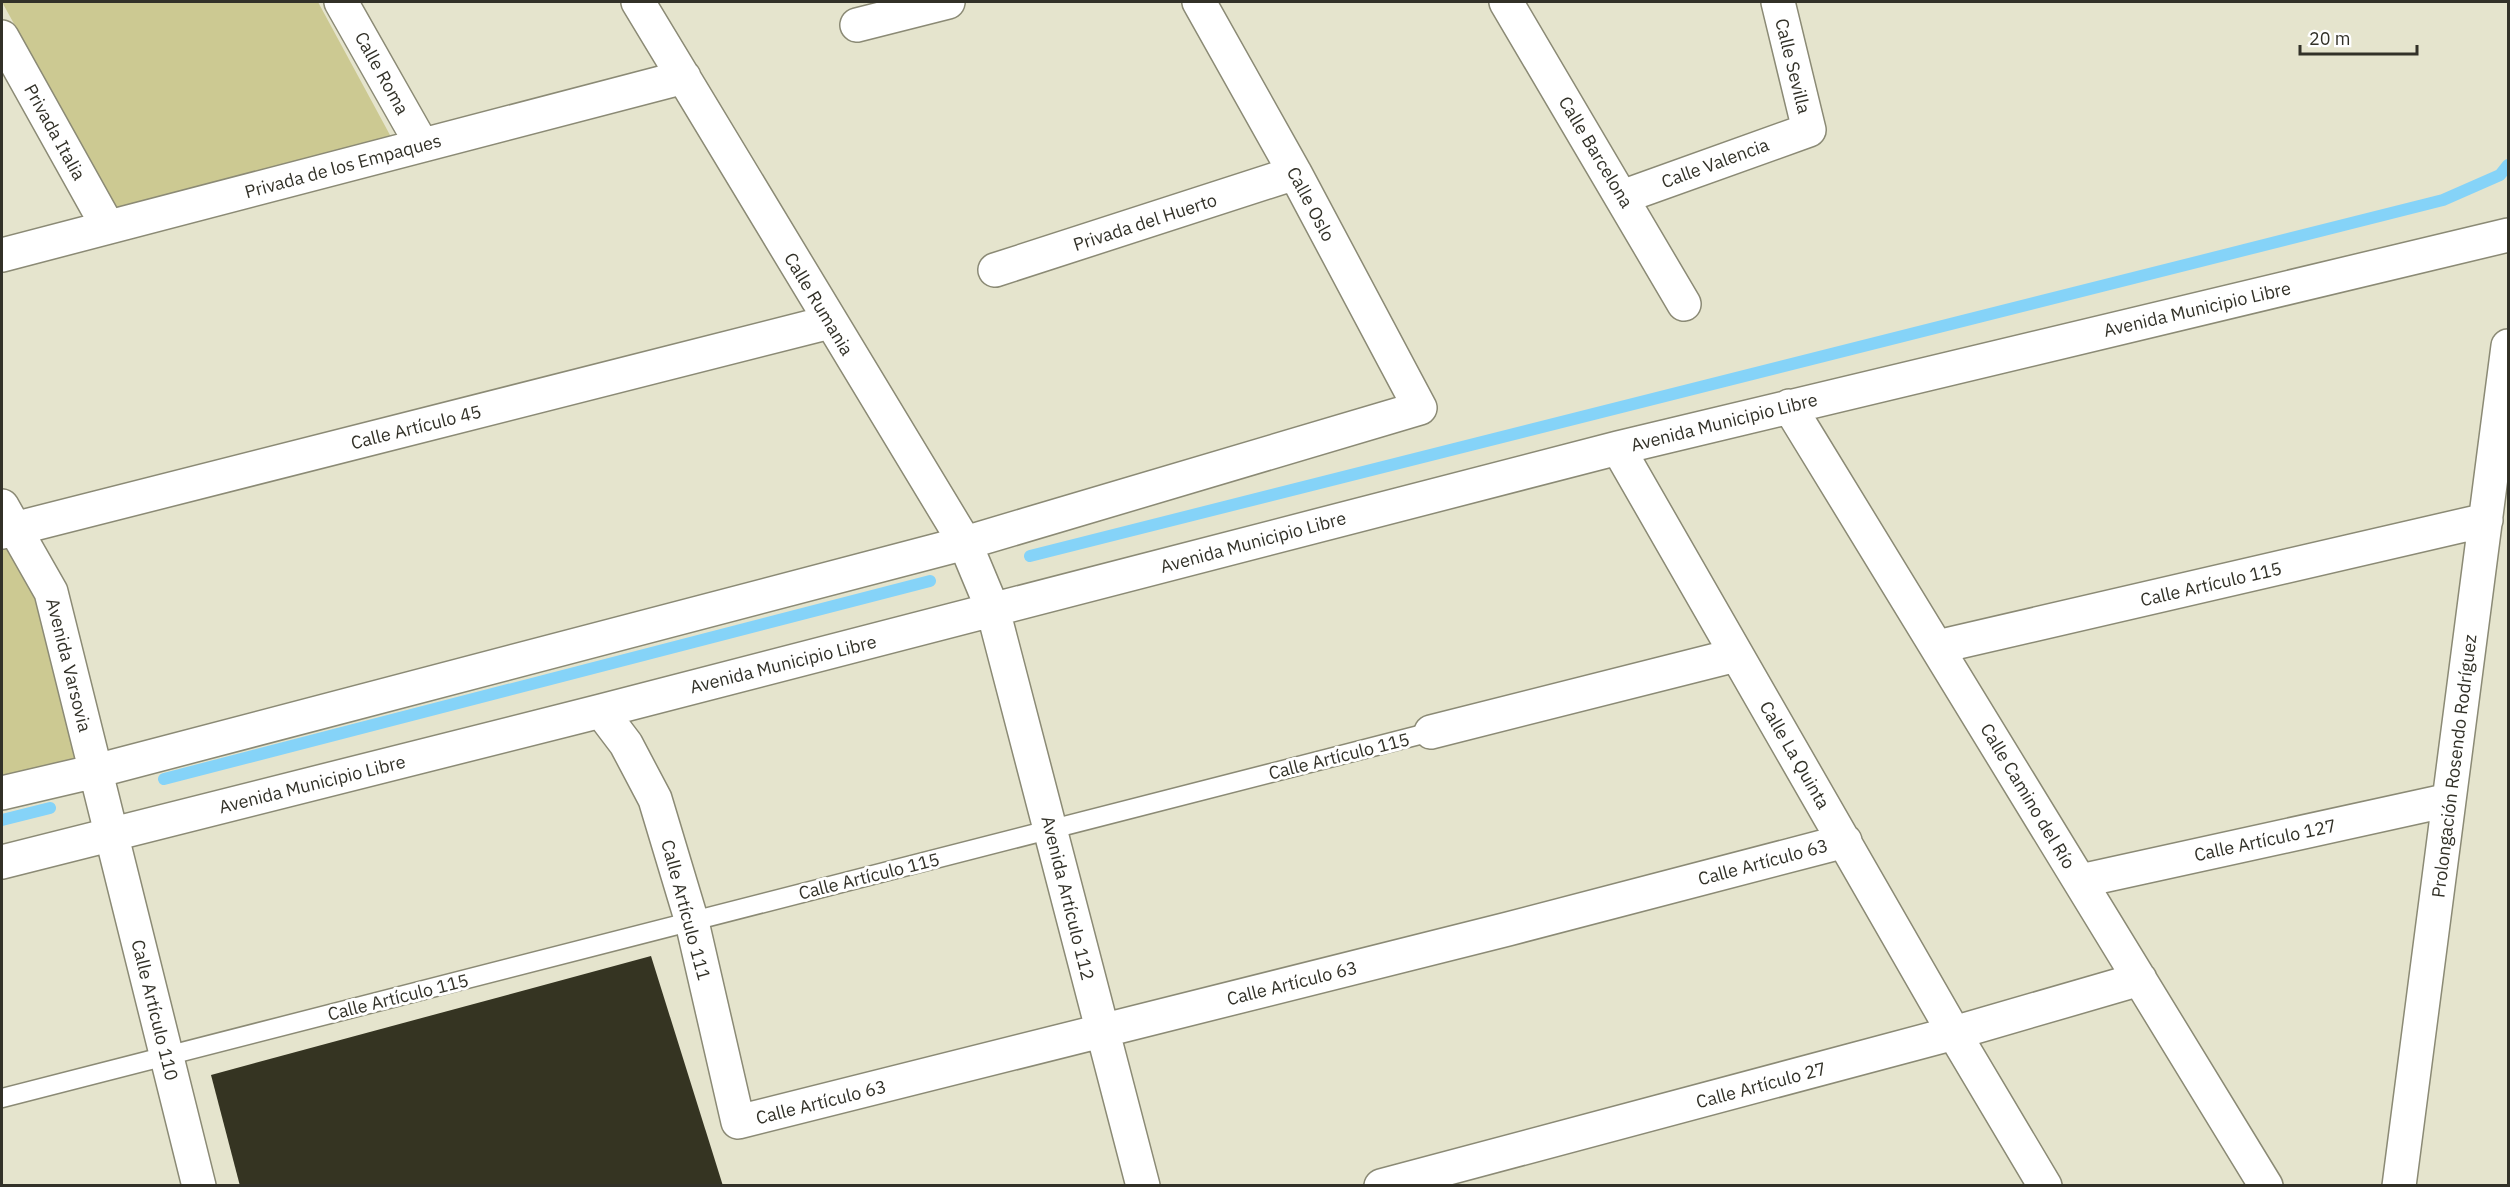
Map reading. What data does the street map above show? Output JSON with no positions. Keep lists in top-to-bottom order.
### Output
{
  "streets": {
    "street": [
      "Calle Sevilla",
      "Calle Roma",
      "Privada Italia",
      "Calle Barcelona",
      "Calle Valencia",
      "Privada de los Empaques",
      "Calle Oslo",
      "Privada del Huerto",
      "Calle Rumania",
      "Avenida Municipio Libre",
      "Calle Artículo 45",
      "Calle Artículo 115",
      "Avenida Varsovia",
      "Calle La Quinta",
      "Prolongación Rosendo Rodríguez",
      "Calle Camino del Río",
      "Calle Artículo 127",
      "Calle Artículo 63",
      "Avenida Artículo 112",
      "Calle Artículo 111",
      "Calle Artículo 110",
      "Calle Artículo 27"
    ]
  },
  "crossings": [
    ["Calle Sevilla", "Calle Valencia"],
    ["Calle Roma", "Privada de los Empaques"],
    ["Privada Italia", "Privada de los Empaques"],
    ["Calle Barcelona", "Calle Valencia"],
    ["Privada de los Empaques", "Calle Rumania"],
    ["Calle Oslo", "Privada del Huerto"],
    ["Calle Oslo", "Calle Rumania"],
    ["Calle Rumania", "Avenida Municipio Libre"],
    ["Calle Rumania", "Calle Artículo 45"],
    ["Calle Rumania", "Avenida Artículo 112"],
    ["Avenida Municipio Libre", "Avenida Varsovia"],
    ["Avenida Municipio Libre", "Calle La Quinta"],
    ["Avenida Municipio Libre", "Calle Camino del Río"],
    ["Avenida Municipio Libre", "Avenida Artículo 112"],
    ["Avenida Municipio Libre", "Calle Artículo 111"],
    ["Avenida Municipio Libre", "Calle Artículo 110"],
    ["Calle Artículo 45", "Avenida Varsovia"],
    ["Calle Artículo 115", "Calle La Quinta"],
    ["Calle Artículo 115", "Prolongación Rosendo Rodríguez"],
    ["Calle Artículo 115", "Calle Camino del Río"],
    ["Calle Artículo 115", "Avenida Artículo 112"],
    ["Calle Artículo 115", "Calle Artículo 111"],
    ["Calle Artículo 115", "Calle Artículo 110"],
    ["Avenida Varsovia", "Calle Artículo 110"],
    ["Calle La Quinta", "Calle Artículo 63"],
    ["Calle La Quinta", "Calle Artículo 27"],
    ["Prolongación Rosendo Rodríguez", "Calle Artículo 127"],
    ["Calle Camino del Río", "Calle Artículo 127"],
    ["Calle Camino del Río", "Calle Artículo 27"],
    ["Calle Artículo 63", "Avenida Artículo 112"],
    ["Calle Artículo 63", "Calle Artículo 111"]
  ],
  "scale_bar": "20 m"
}
